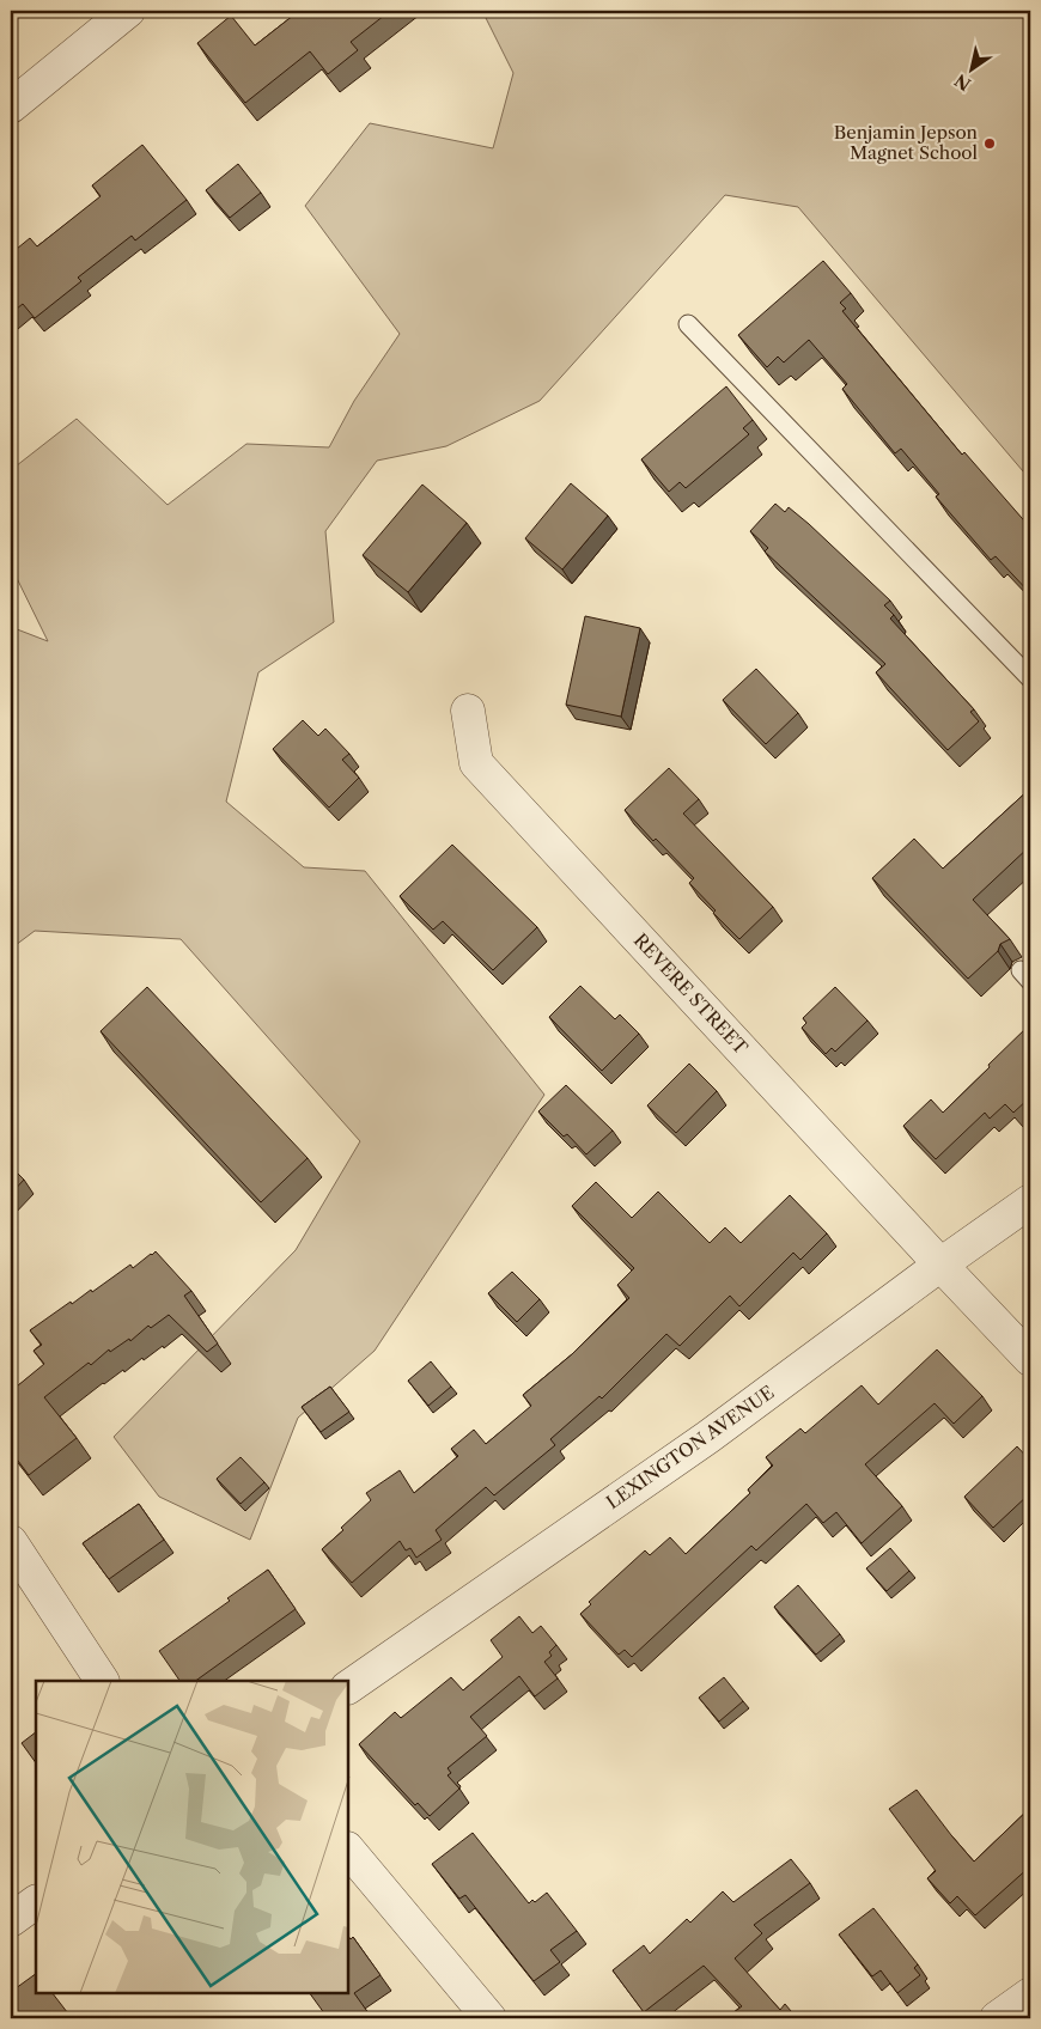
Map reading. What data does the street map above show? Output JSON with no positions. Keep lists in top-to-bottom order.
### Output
{
  "streets": {
    "street": ["REVERE STREET", "LEXINGTON AVENUE"]
  },
  "crossings": [
    ["REVERE STREET", "LEXINGTON AVENUE"]
  ],
  "places": ["Benjamin Jepson Magnet School"],
  "north": "bottom left"
}
